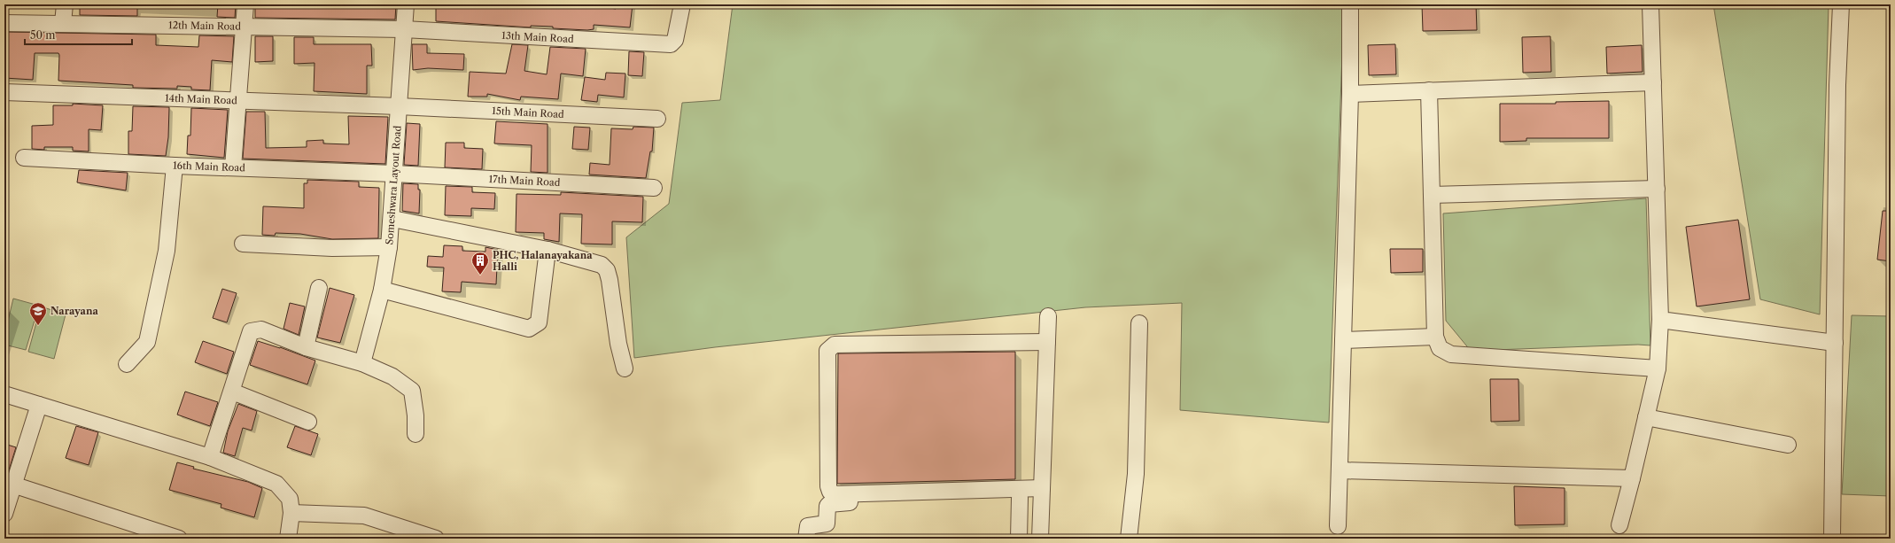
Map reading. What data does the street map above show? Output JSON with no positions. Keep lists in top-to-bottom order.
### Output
{
  "streets": {
    "street": [
      "12th Main Road",
      "13th Main Road",
      "14th Main Road",
      "15th Main Road",
      "16th Main Road",
      "17th Main Road",
      "Someshwara Layout Road"
    ]
  },
  "crossings": [
    ["12th Main Road", "13th Main Road"],
    ["12th Main Road", "Someshwara Layout Road"],
    ["13th Main Road", "Someshwara Layout Road"],
    ["14th Main Road", "15th Main Road"],
    ["14th Main Road", "Someshwara Layout Road"],
    ["15th Main Road", "Someshwara Layout Road"],
    ["16th Main Road", "17th Main Road"],
    ["16th Main Road", "Someshwara Layout Road"],
    ["17th Main Road", "Someshwara Layout Road"]
  ],
  "places": {
    "building": ["PHC, Halanayakana Halli"],
    "school or university": ["Narayana"]
  },
  "scale_bar": "50 m"
}
